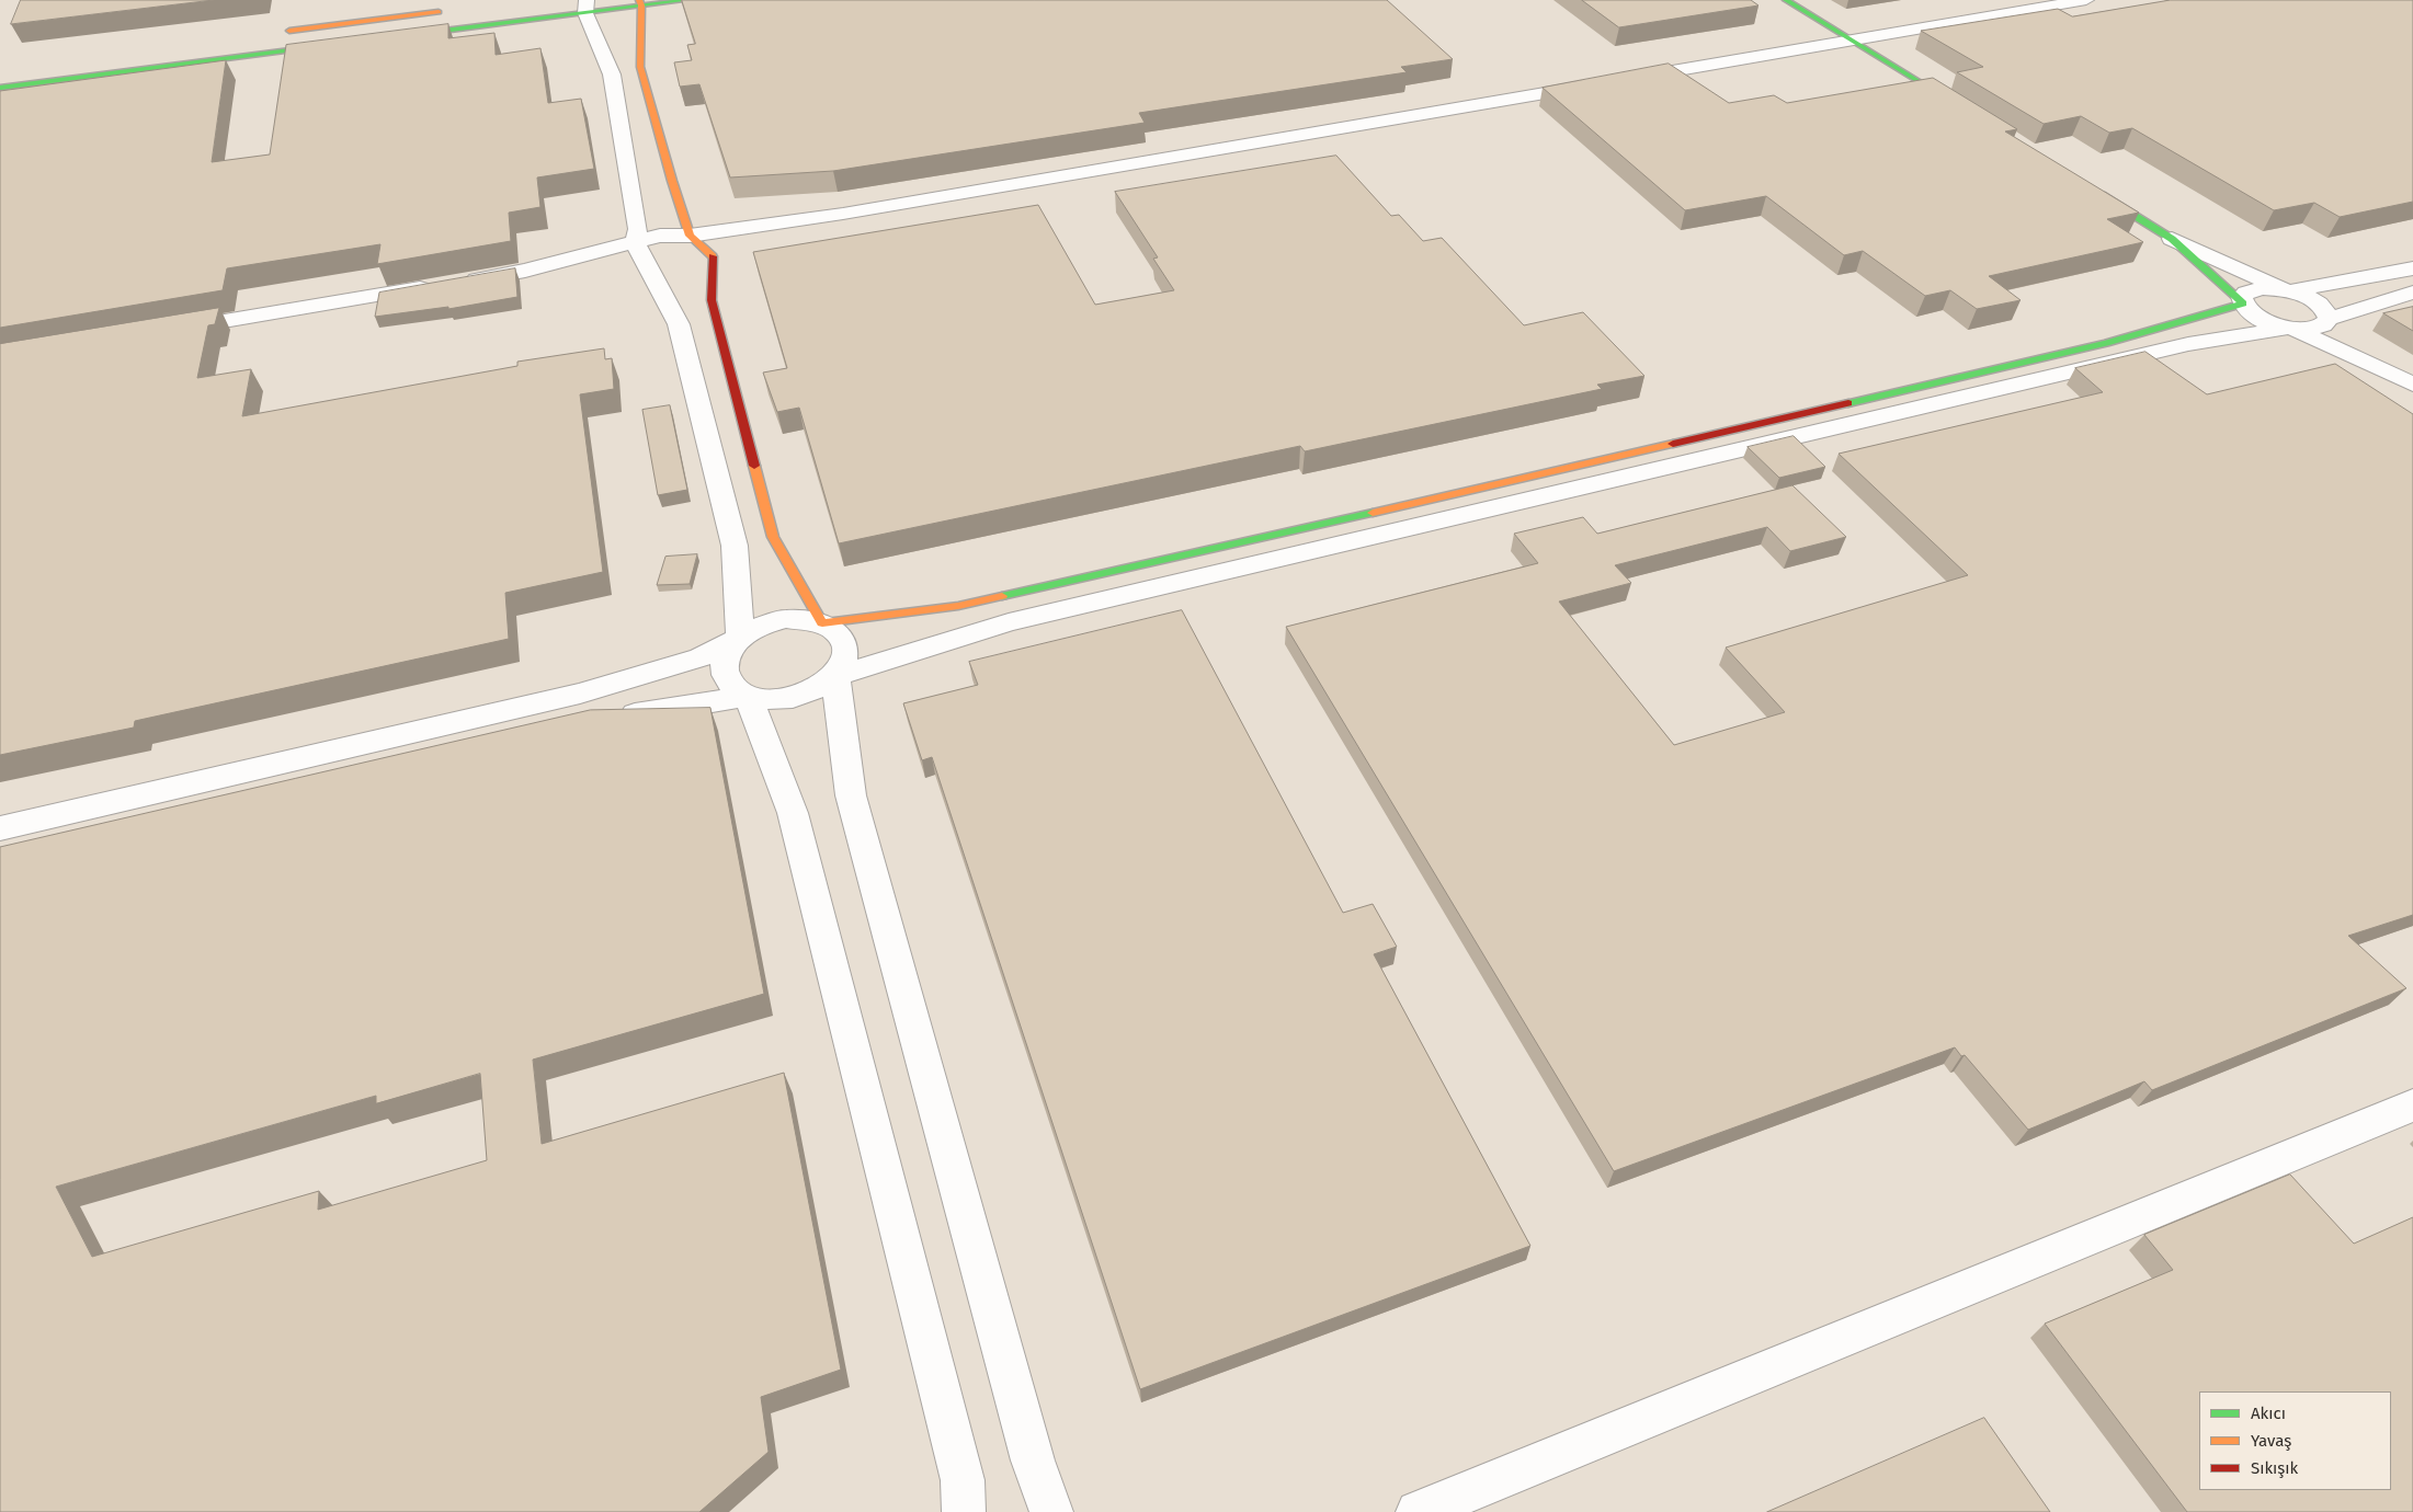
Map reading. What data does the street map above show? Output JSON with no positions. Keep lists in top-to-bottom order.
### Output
{
  "legend": ["Akıcı", "Yavaş", "Sıkışık"]
}
